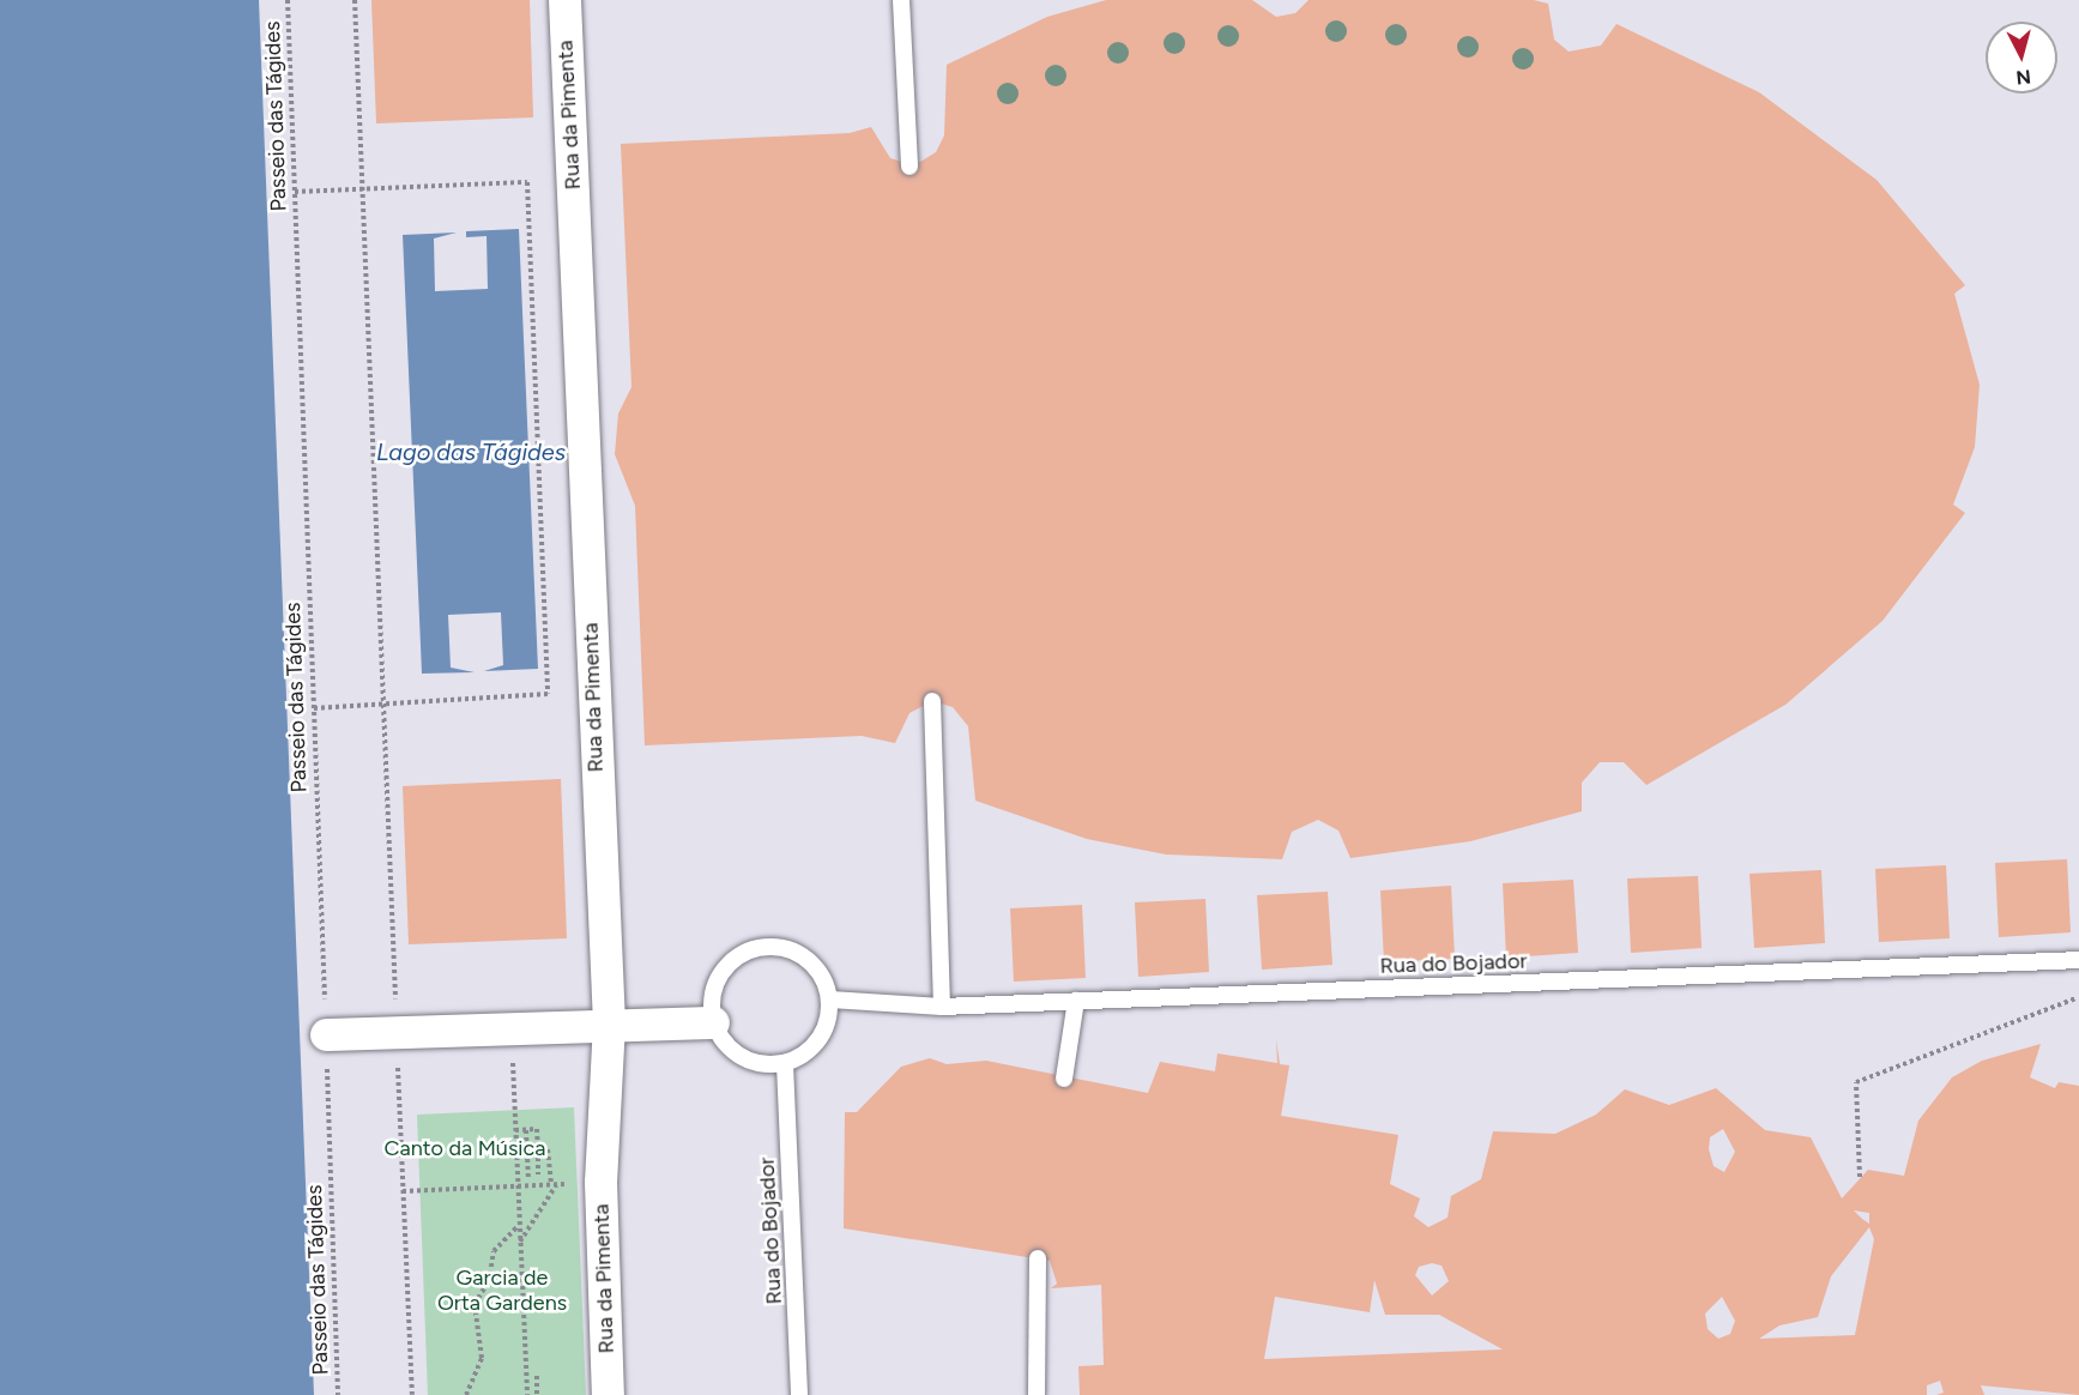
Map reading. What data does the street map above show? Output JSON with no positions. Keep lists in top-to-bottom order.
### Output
{
  "streets": {
    "street": ["Rua da Pimenta"],
    "lane": ["Rua do Bojador"],
    "path": ["Passeio das Tágides"]
  },
  "water": ["Lago das Tágides"],
  "parks": ["Canto da Música", "Garcia de Orta Gardens"],
  "north": "bottom"
}
